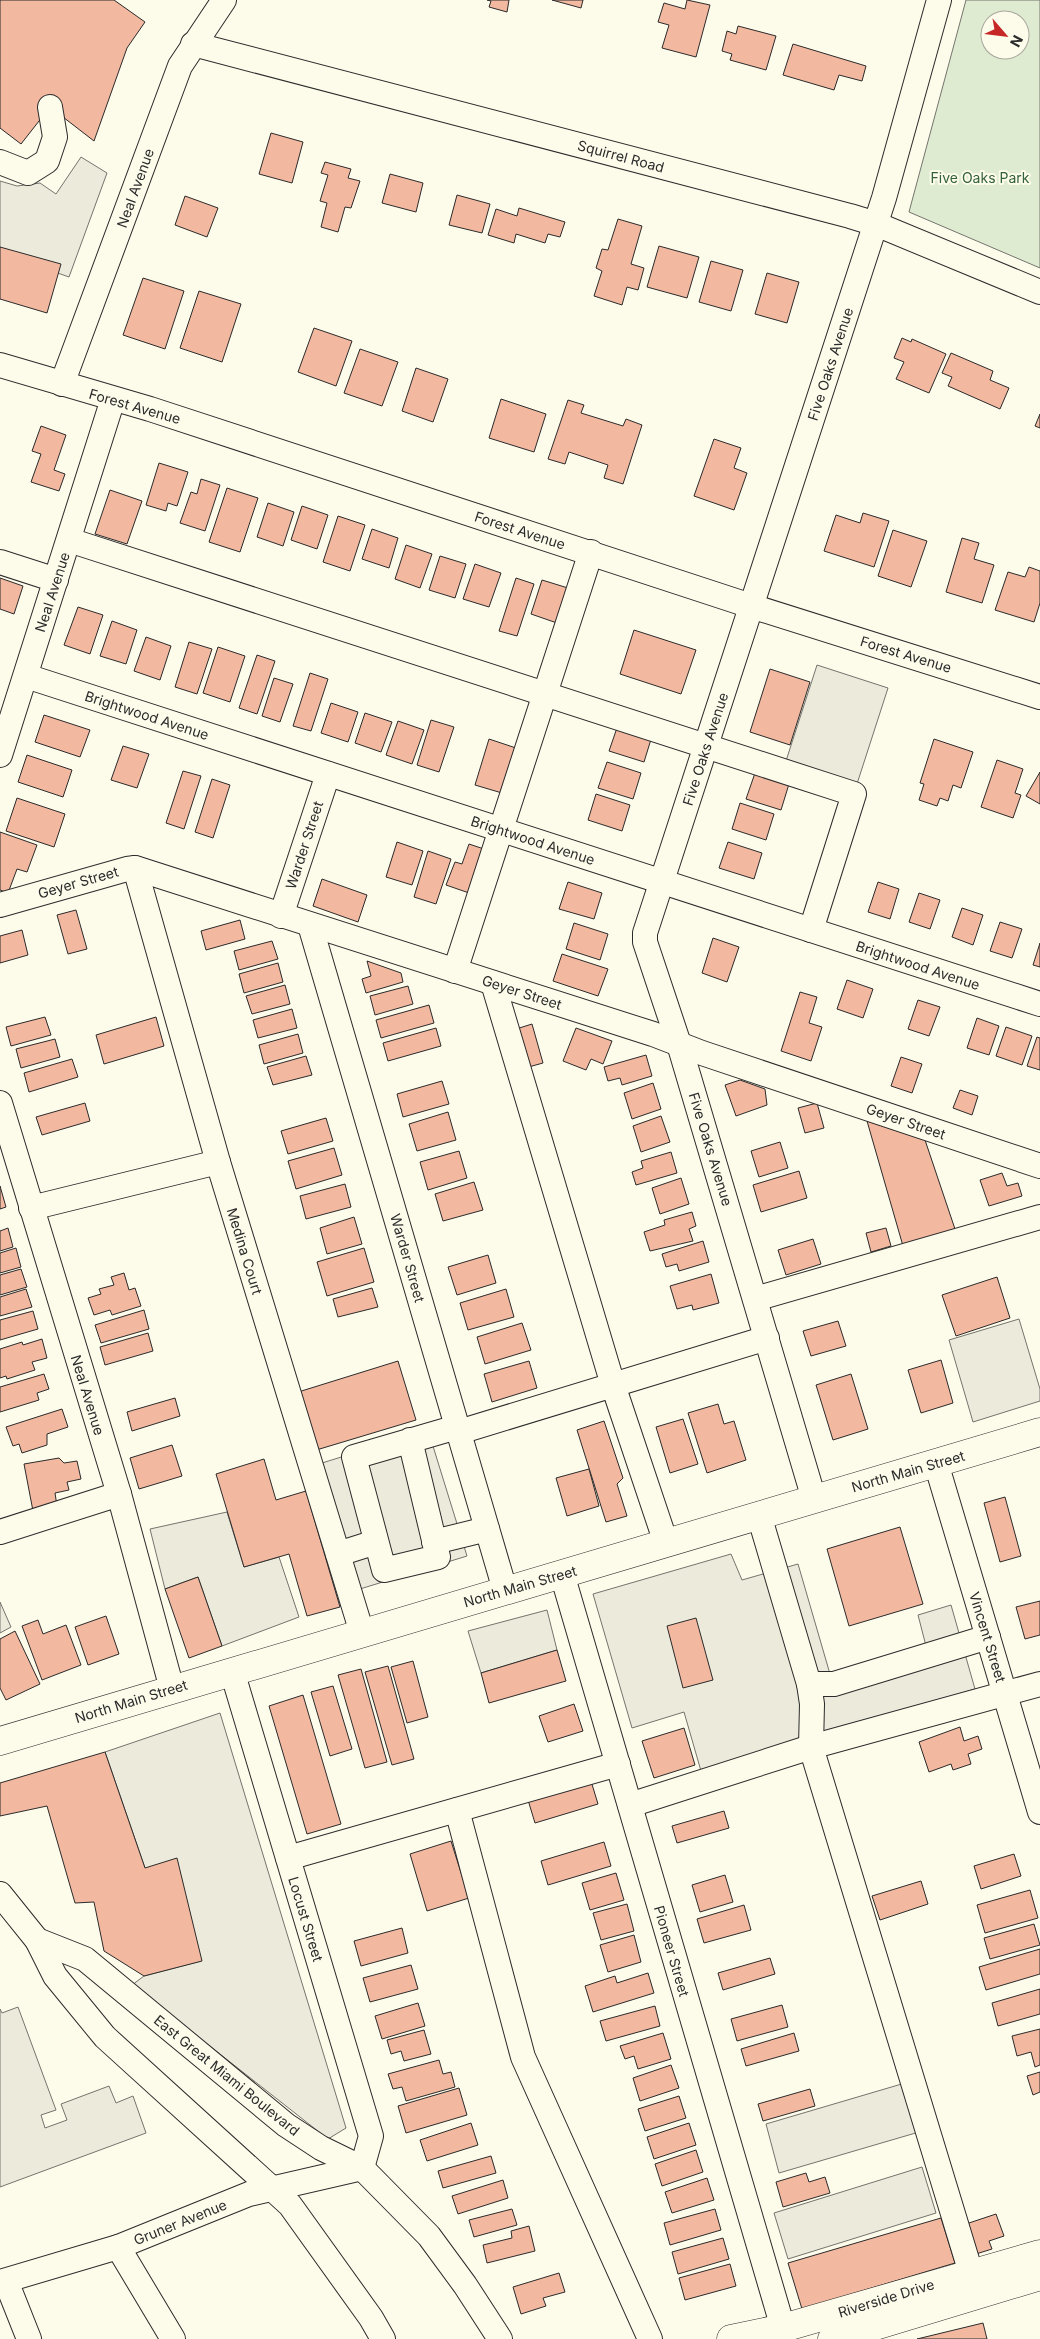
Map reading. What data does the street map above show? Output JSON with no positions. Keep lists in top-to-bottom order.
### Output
{
  "streets": {
    "main road": ["North Main Street", "Riverside Drive"],
    "street": [
      "Squirrel Road",
      "Neal Avenue",
      "Five Oaks Avenue",
      "Forest Avenue",
      "Brightwood Avenue",
      "Warder Street",
      "Geyer Street",
      "Medina Court",
      "Vincent Street",
      "Locust Street",
      "Pioneer Street",
      "East Great Miami Boulevard",
      "Gruner Avenue"
    ]
  },
  "crossings": [
    ["Squirrel Road", "Neal Avenue"],
    ["Squirrel Road", "Five Oaks Avenue"],
    ["Neal Avenue", "Forest Avenue"],
    ["Neal Avenue", "Brightwood Avenue"],
    ["Neal Avenue", "North Main Street"],
    ["Five Oaks Avenue", "Forest Avenue"],
    ["Five Oaks Avenue", "Brightwood Avenue"],
    ["Five Oaks Avenue", "Geyer Street"],
    ["Five Oaks Avenue", "North Main Street"],
    ["Brightwood Avenue", "Warder Street"],
    ["Warder Street", "Geyer Street"],
    ["Warder Street", "North Main Street"],
    ["Geyer Street", "Medina Court"],
    ["Medina Court", "North Main Street"],
    ["North Main Street", "Vincent Street"],
    ["North Main Street", "Locust Street"],
    ["North Main Street", "Pioneer Street"],
    ["Locust Street", "East Great Miami Boulevard"],
    ["Locust Street", "Gruner Avenue"],
    ["Pioneer Street", "Riverside Drive"],
    ["East Great Miami Boulevard", "Gruner Avenue"]
  ],
  "parks": ["Five Oaks Park"],
  "north": "bottom right"
}
